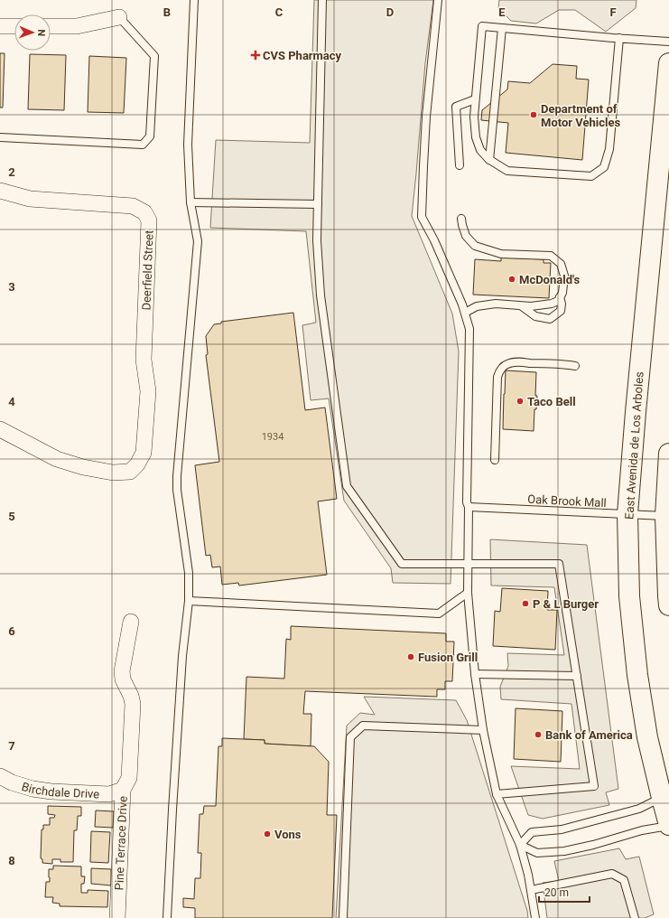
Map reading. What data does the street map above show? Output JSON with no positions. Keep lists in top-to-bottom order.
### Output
{
  "streets": {
    "main road": ["East Avenida de Los Arboles"],
    "street": ["Deerfield Street", "Birchdale Drive", "Pine Terrace Drive"],
    "lane": ["Oak Brook Mall"]
  },
  "crossings": [
    ["East Avenida de Los Arboles", "Oak Brook Mall"],
    ["Birchdale Drive", "Pine Terrace Drive"]
  ],
  "places": {
    "health": ["CVS Pharmacy"],
    "other": [
      "Department of Motor Vehicles",
      "McDonald's",
      "Taco Bell",
      "P & L Burger",
      "Fusion Grill",
      "Bank of America",
      "Vons"
    ]
  },
  "house_numbers": ["1934"],
  "scale_bar": "20 m",
  "north": "right",
  "grid": {
    "columns": [
      "B",
      "C",
      "D",
      "E",
      "F"
    ],
    "rows": [
      "2",
      "3",
      "4",
      "5",
      "6",
      "7",
      "8"
    ]
  }
}
